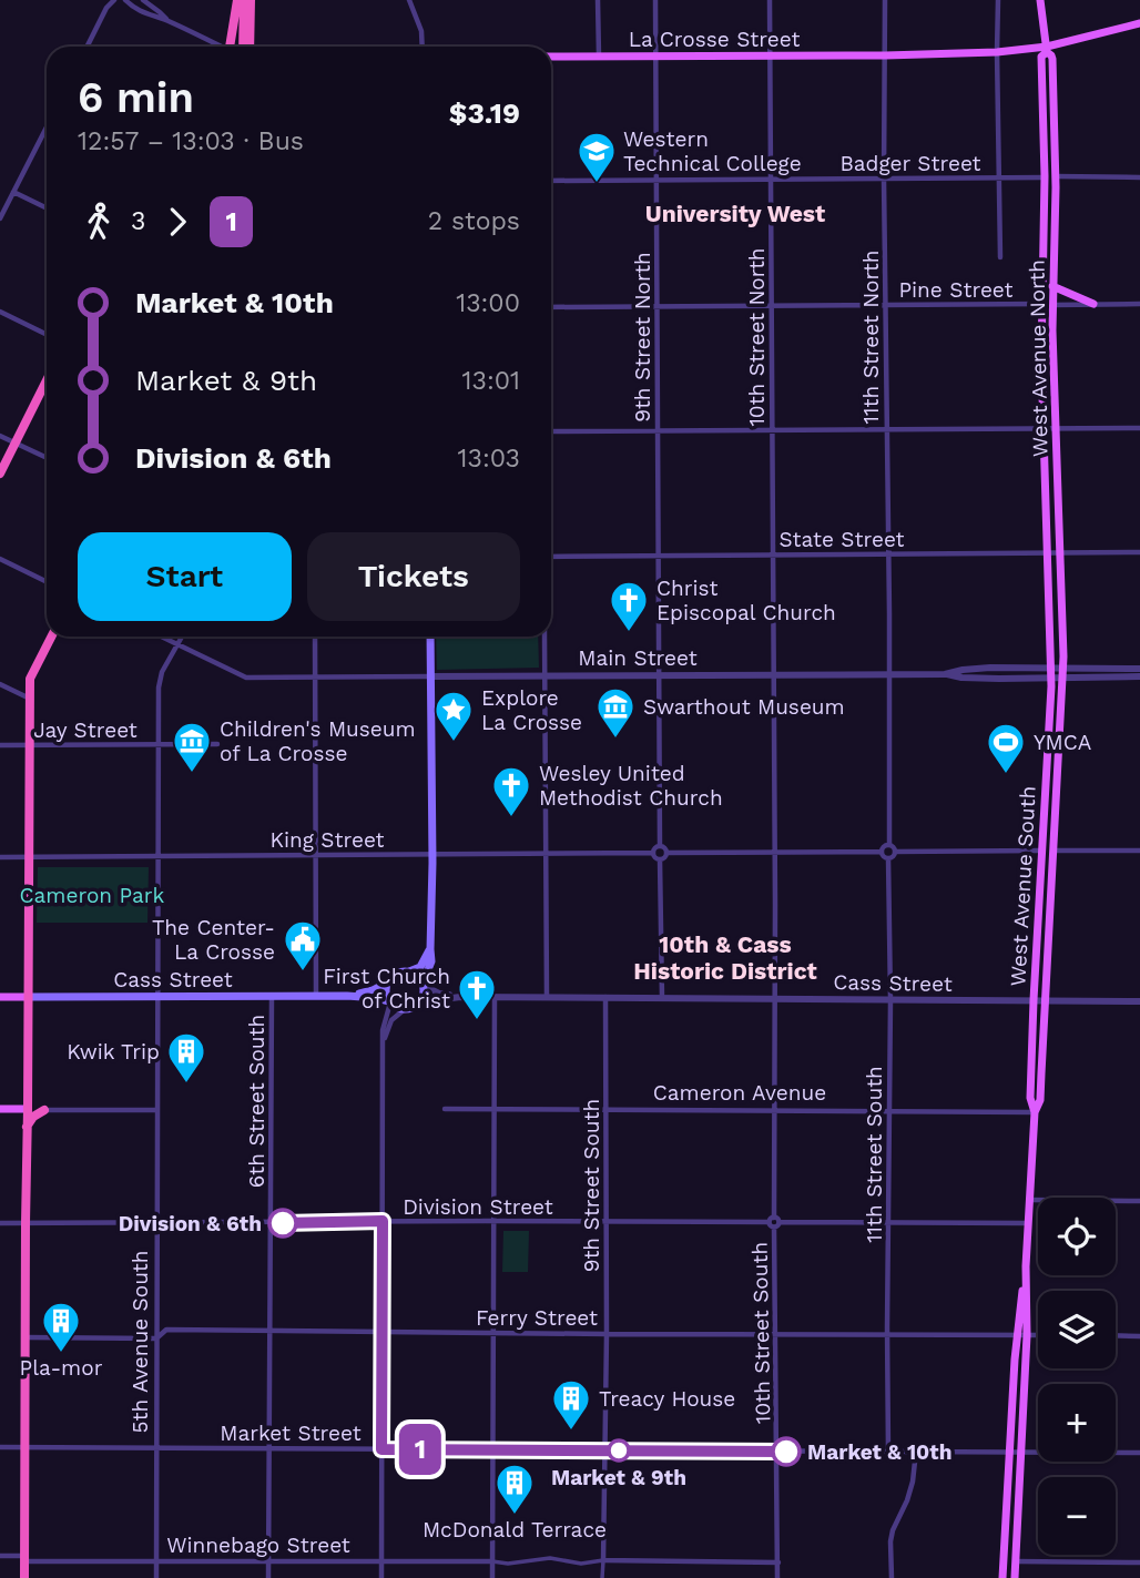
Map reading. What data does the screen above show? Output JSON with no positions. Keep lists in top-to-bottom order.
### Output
{
  "streets": {
    "main road": [
      "La Crosse Street",
      "West Avenue North",
      "West Avenue South",
      "Cass Street"
    ],
    "street": [
      "Badger Street",
      "Pine Street",
      "9th Street North",
      "10th Street North",
      "11th Street North",
      "State Street",
      "Main Street",
      "Jay Street",
      "King Street",
      "Cameron Avenue",
      "6th Street South",
      "11th Street South",
      "9th Street South",
      "Division Street",
      "Ferry Street",
      "10th Street South",
      "5th Avenue South",
      "Market Street",
      "Winnebago Street"
    ]
  },
  "crossings": [
    ["La Crosse Street", "9th Street North"],
    ["La Crosse Street", "10th Street North"],
    ["La Crosse Street", "11th Street North"],
    ["La Crosse Street", "West Avenue North"],
    ["Badger Street", "9th Street North"],
    ["Badger Street", "10th Street North"],
    ["Badger Street", "11th Street North"],
    ["Badger Street", "West Avenue North"],
    ["Pine Street", "9th Street North"],
    ["Pine Street", "10th Street North"],
    ["Pine Street", "11th Street North"],
    ["Pine Street", "West Avenue North"],
    ["9th Street North", "State Street"],
    ["9th Street North", "Main Street"],
    ["10th Street North", "State Street"],
    ["10th Street North", "Main Street"],
    ["10th Street North", "10th Street South"],
    ["11th Street North", "State Street"],
    ["11th Street North", "Main Street"],
    ["West Avenue North", "State Street"],
    ["West Avenue North", "Main Street"],
    ["West Avenue North", "West Avenue South"],
    ["State Street", "West Avenue South"],
    ["Main Street", "West Avenue South"],
    ["Main Street", "10th Street South"],
    ["Main Street", "5th Avenue South"],
    ["Jay Street", "5th Avenue South"],
    ["King Street", "5th Avenue South"],
    ["West Avenue South", "Cass Street"],
    ["West Avenue South", "Cameron Avenue"],
    ["West Avenue South", "Ferry Street"],
    ["West Avenue South", "Market Street"],
    ["Cass Street", "6th Street South"],
    ["Cass Street", "11th Street South"],
    ["Cass Street", "9th Street South"],
    ["Cass Street", "10th Street South"],
    ["Cass Street", "5th Avenue South"],
    ["Cameron Avenue", "11th Street South"],
    ["Cameron Avenue", "9th Street South"],
    ["Cameron Avenue", "10th Street South"],
    ["6th Street South", "Division Street"],
    ["6th Street South", "Ferry Street"],
    ["6th Street South", "Market Street"],
    ["6th Street South", "Winnebago Street"],
    ["11th Street South", "Ferry Street"],
    ["11th Street South", "Market Street"],
    ["9th Street South", "Division Street"],
    ["9th Street South", "Ferry Street"],
    ["9th Street South", "Market Street"],
    ["Division Street", "10th Street South"],
    ["Division Street", "5th Avenue South"],
    ["Ferry Street", "10th Street South"],
    ["Ferry Street", "5th Avenue South"],
    ["10th Street South", "Market Street"],
    ["5th Avenue South", "Market Street"],
    ["5th Avenue South", "Winnebago Street"]
  ],
  "districts": ["University West", "10th & Cass Historic District"],
  "parks": ["Cameron Park"],
  "places": {
    "school or university": ["Western Technical College"],
    "church": ["Christ Episcopal Church", "Wesley United Methodist Church", "First Church of Christ"],
    "museum": ["Swarthout Museum", "Children's Museum of La Crosse"],
    "place": ["Explore La Crosse"],
    "sports": ["YMCA"],
    "public building": ["The Center- La Crosse"],
    "building": [
      "Kwik Trip",
      "Pla-mor",
      "Treacy House",
      "McDonald Terrace"
    ],
    "other": ["Division & 6th", "Market & 9th", "Market & 10th"]
  },
  "lines": ["bus line 1"],
  "page": {
    "on_map": "1",
    "heading": ["6 min", "12:57 – 13:03 · Bus", "$3.19"],
    "legs": ["3", "1", "2 stops"],
    "list": [
      {
        "name": "Market & 10th",
        "value": "13:00"
      },
      {
        "name": "Market & 9th",
        "value": "13:01"
      },
      {
        "name": "Division & 6th",
        "value": "13:03"
      }
    ],
    "buttons": ["Start", "Tickets"],
    "map_buttons": ["+", "−"]
  }
}
